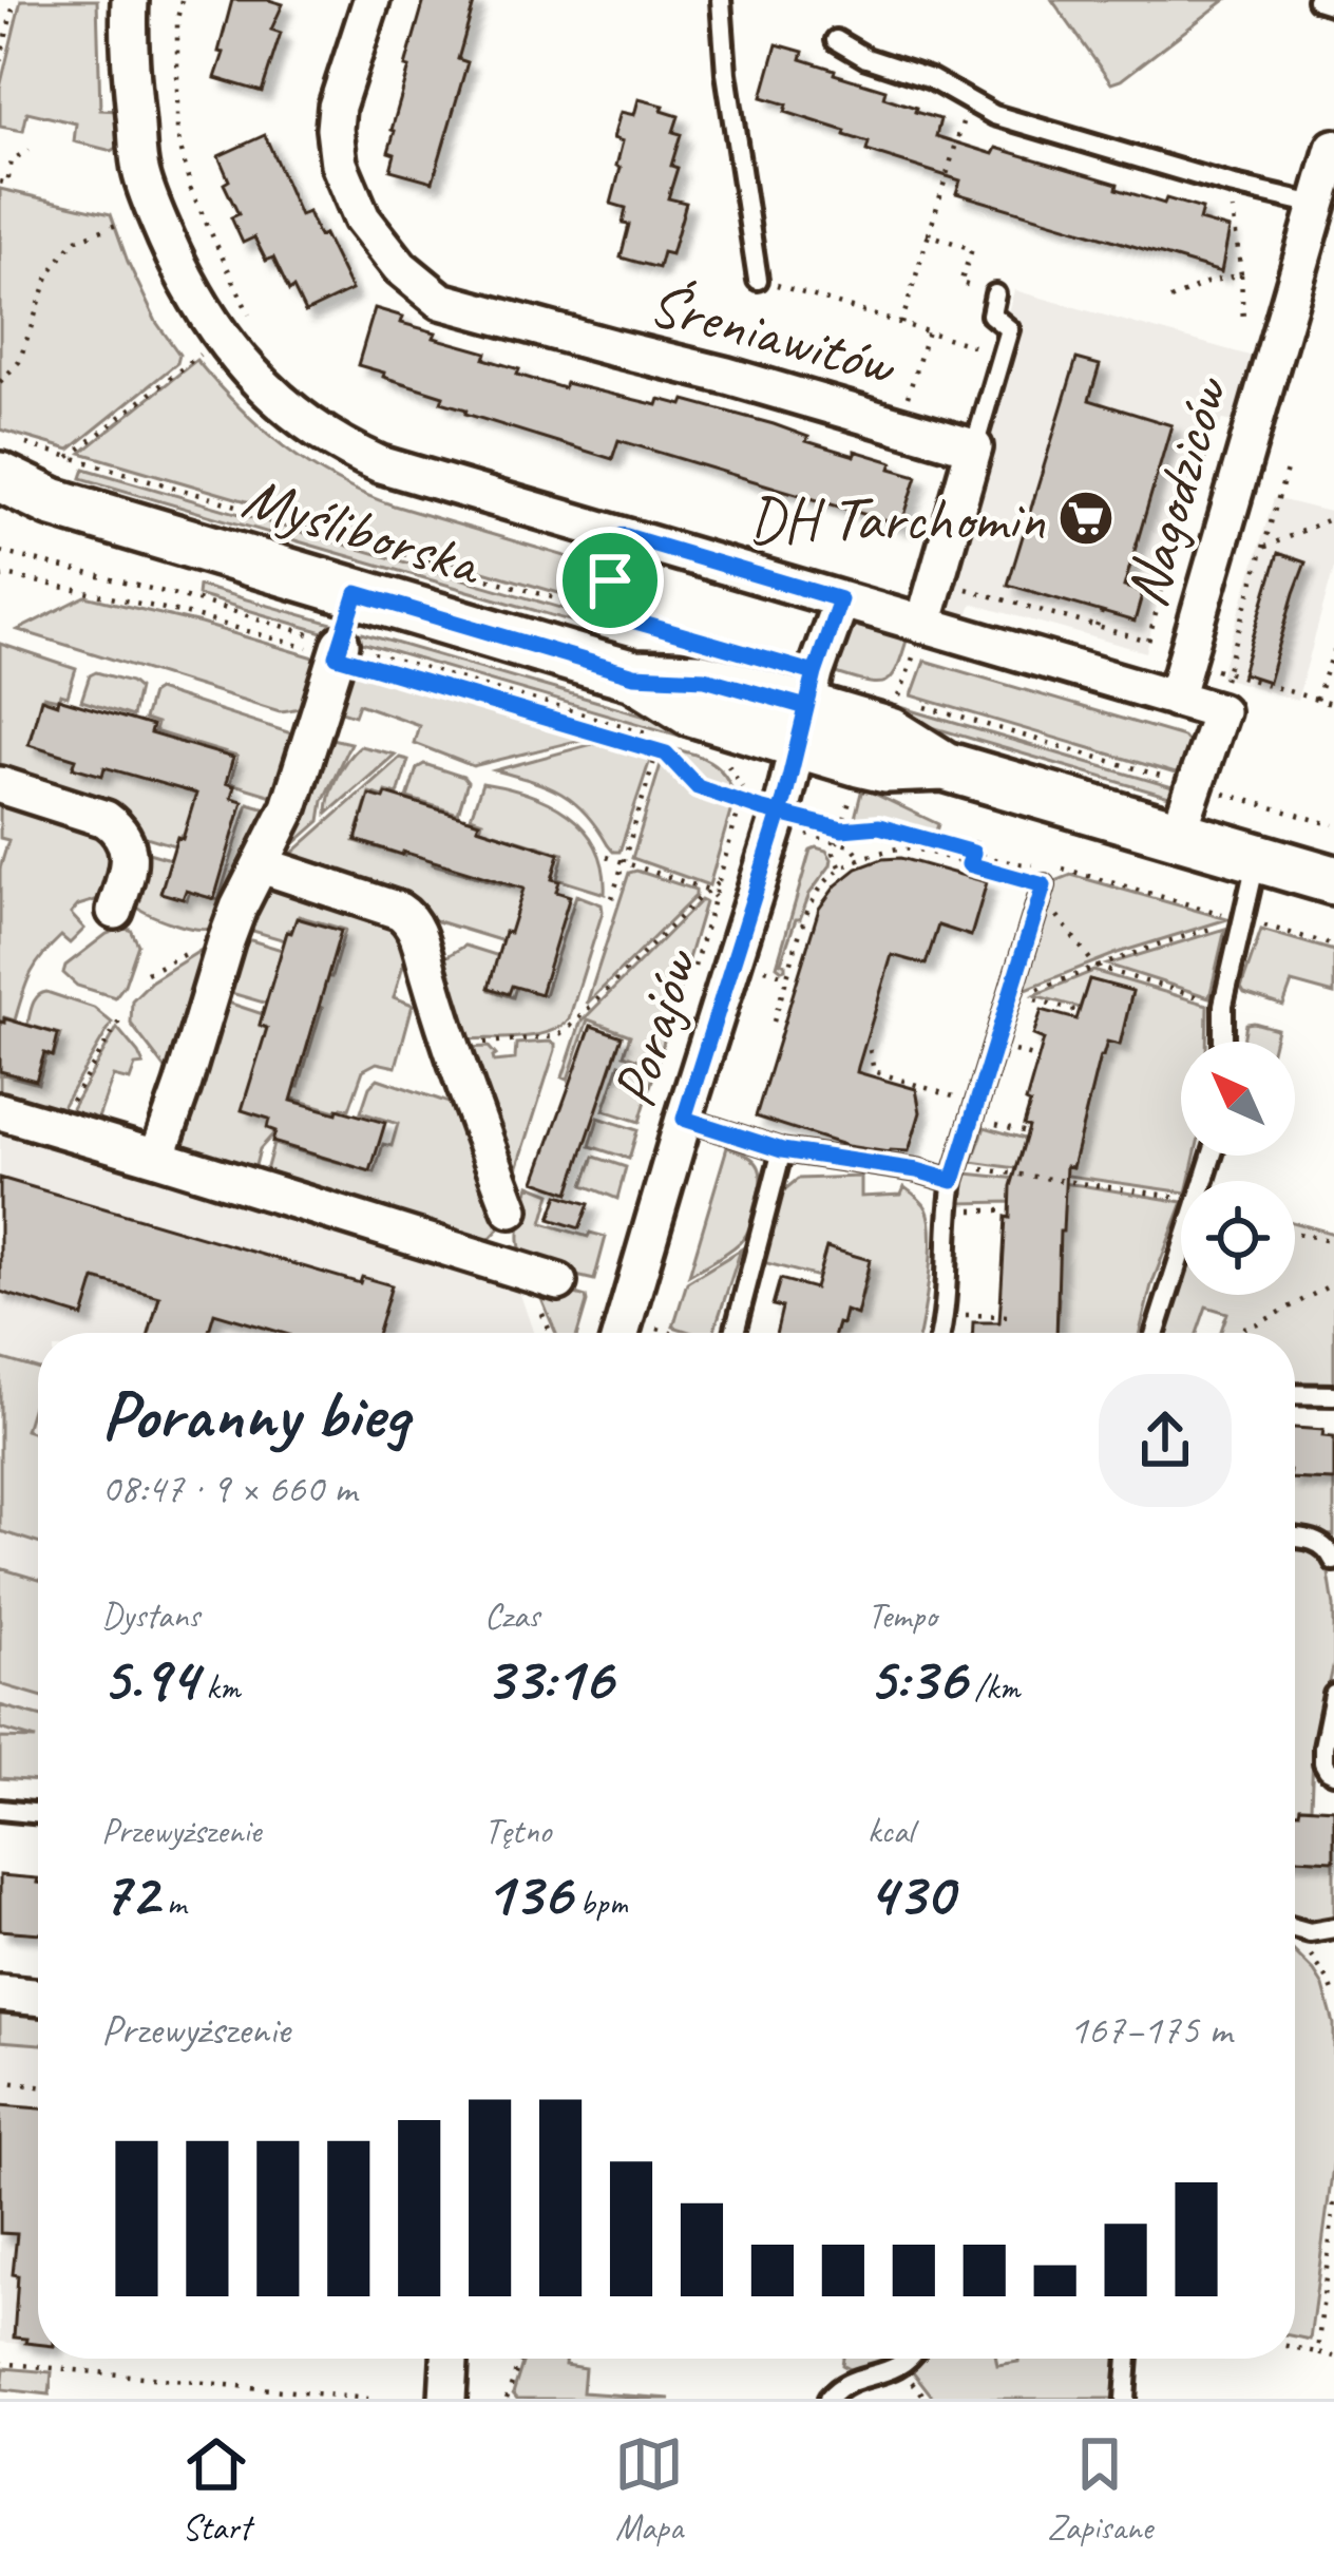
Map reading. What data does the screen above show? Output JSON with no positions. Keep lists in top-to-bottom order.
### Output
{
  "streets": {
    "street": [
      "Śreniawitów",
      "Nagodziców",
      "Myśliborska",
      "Porajów"
    ]
  },
  "crossings": [
    ["Myśliborska", "Porajów"]
  ],
  "places": {
    "supermarket": ["DH Tarchomin"]
  },
  "north": "top left",
  "page": {
    "heading": ["Poranny bieg", "08:47 · 9 × 660 m"],
    "stats": [
      ["Dystans", "5.94 km"],
      ["Czas", "33:16"],
      ["Tempo", "5:36 /km"],
      ["Przewyższenie", "72 m"],
      ["Tętno", "136 bpm"],
      ["kcal", "430"]
    ],
    "chart": ["Przewyższenie", "167–175 m"],
    "tabs": ["Start", "Mapa", "Zapisane"]
  }
}
